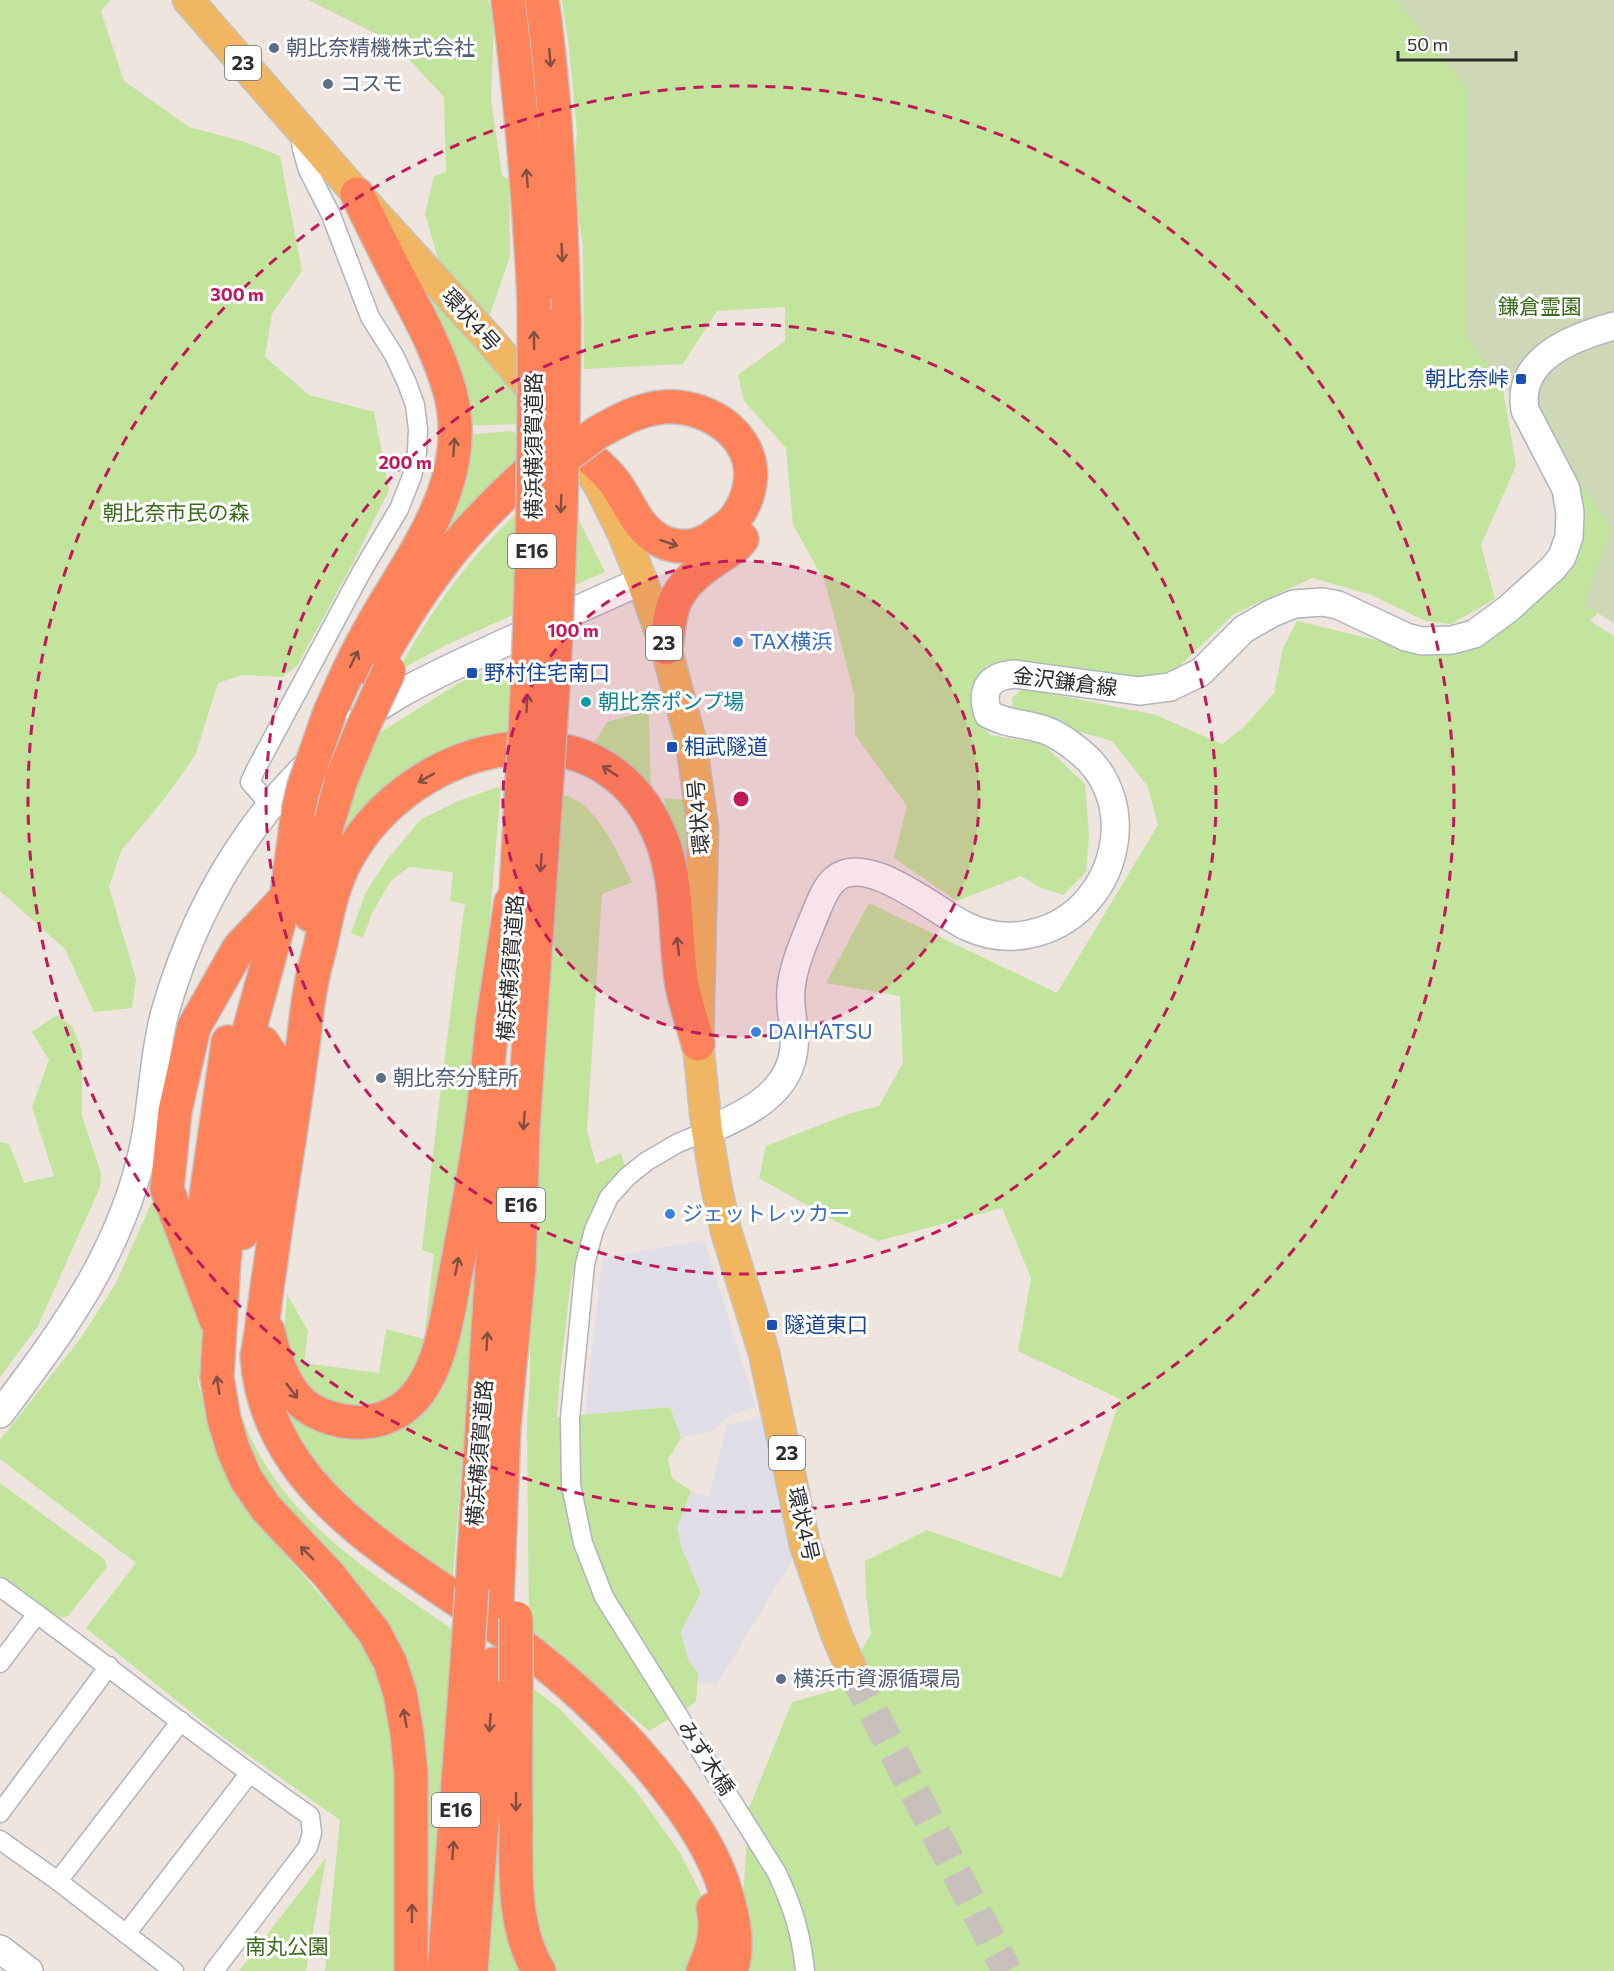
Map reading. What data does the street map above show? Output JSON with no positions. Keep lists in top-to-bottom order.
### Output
{
  "streets": {
    "highway": ["横浜横須賀道路", "E16"],
    "main road": ["23", "環状4号", "金沢鎌倉線"],
    "street": ["みず木橋"]
  },
  "crossings": [
    ["環状4号", "金沢鎌倉線"],
    ["環状4号", "みず木橋"],
    ["金沢鎌倉線", "みず木橋"]
  ],
  "parks": ["鎌倉霊園", "朝比奈市民の森", "南丸公園"],
  "places": {
    "other": [
      "朝比奈精機株式会社",
      "コスモ",
      "TAX横浜",
      "朝比奈ポンプ場",
      "DAIHATSU",
      "朝比奈分駐所",
      "ジェットレッカー",
      "横浜市資源循環局"
    ],
    "transit": [
      "朝比奈峠",
      "野村住宅南口",
      "相武隧道",
      "隧道東口"
    ]
  },
  "scale_bar": "50 m",
  "rings": ["300 m", "200 m", "100 m"]
}
